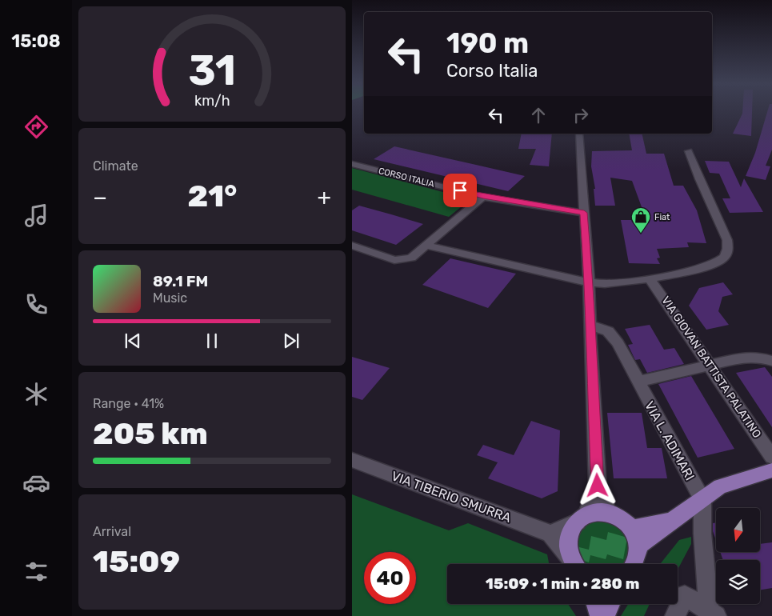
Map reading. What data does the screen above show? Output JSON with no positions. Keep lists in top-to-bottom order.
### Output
{
  "streets": {
    "street": [
      "CORSO ITALIA",
      "VIA GIOVAN BATTISTA PALATINO",
      "VIA L. ADIMARI",
      "VIA TIBERIO SMURRA"
    ]
  },
  "places": {
    "shop": ["Fiat"]
  },
  "north": "bottom",
  "page": {
    "tabs": "15:08",
    "turn": ["190 m", "Corso Italia"],
    "tile": [
      "Climate",
      ["Range · 41%", "205 km"],
      ["Arrival", "15:09"]
    ],
    "heat": ["−", "21°", "+"],
    "song": ["89.1 FM", "Music"],
    "limit": "40",
    "trip": "15:09 · 1 min · 280 m",
    "gauge": ["31", "km/h"]
  }
}
